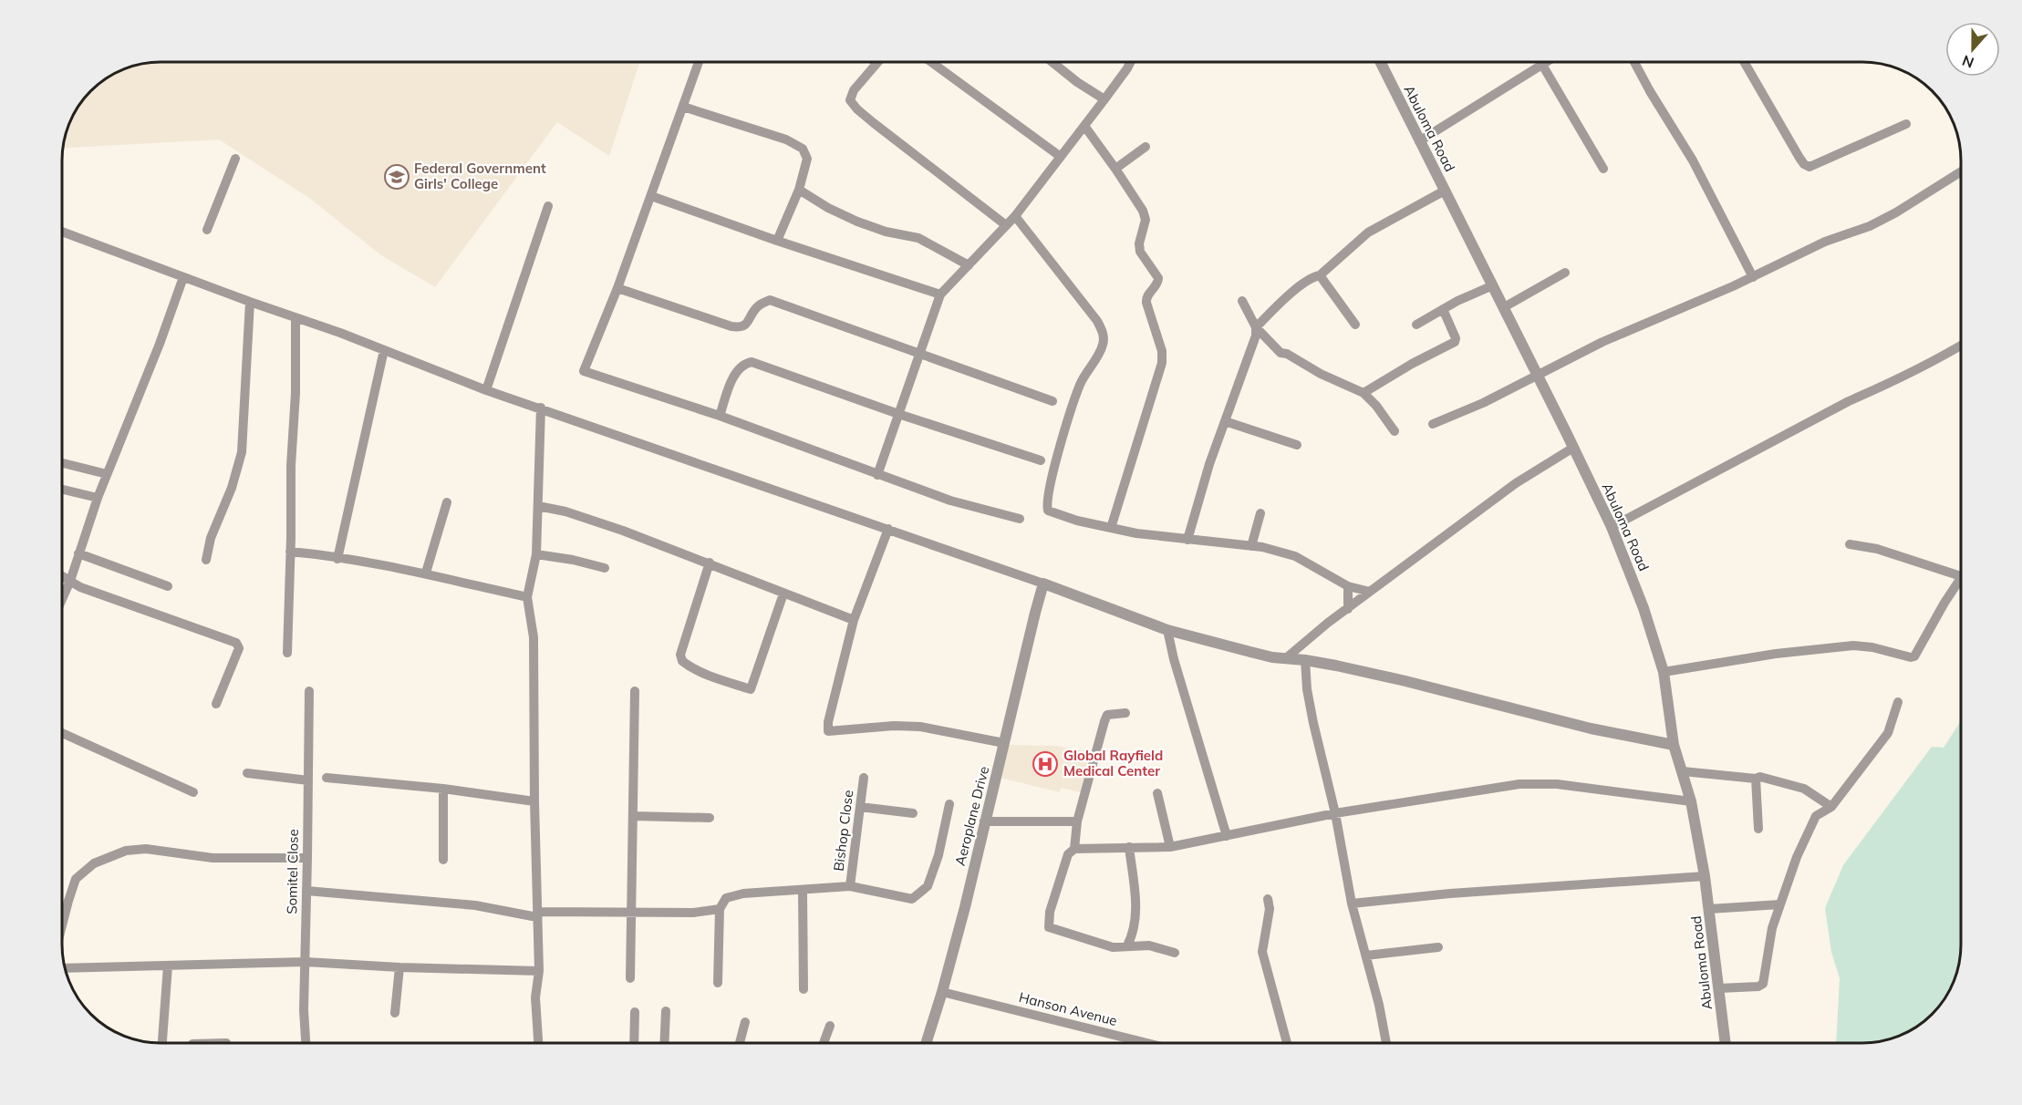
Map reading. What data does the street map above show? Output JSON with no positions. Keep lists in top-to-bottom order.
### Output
{
  "streets": {
    "street": [
      "Abuloma Road",
      "Aeroplane Drive",
      "Bishop Close",
      "Somitel Close",
      "Hanson Avenue"
    ]
  },
  "crossings": [
    ["Aeroplane Drive", "Hanson Avenue"]
  ],
  "places": {
    "school or university": ["Federal Government Girls' College"],
    "hospital": ["Global Rayfield Medical Center"]
  },
  "north": "bottom"
}
